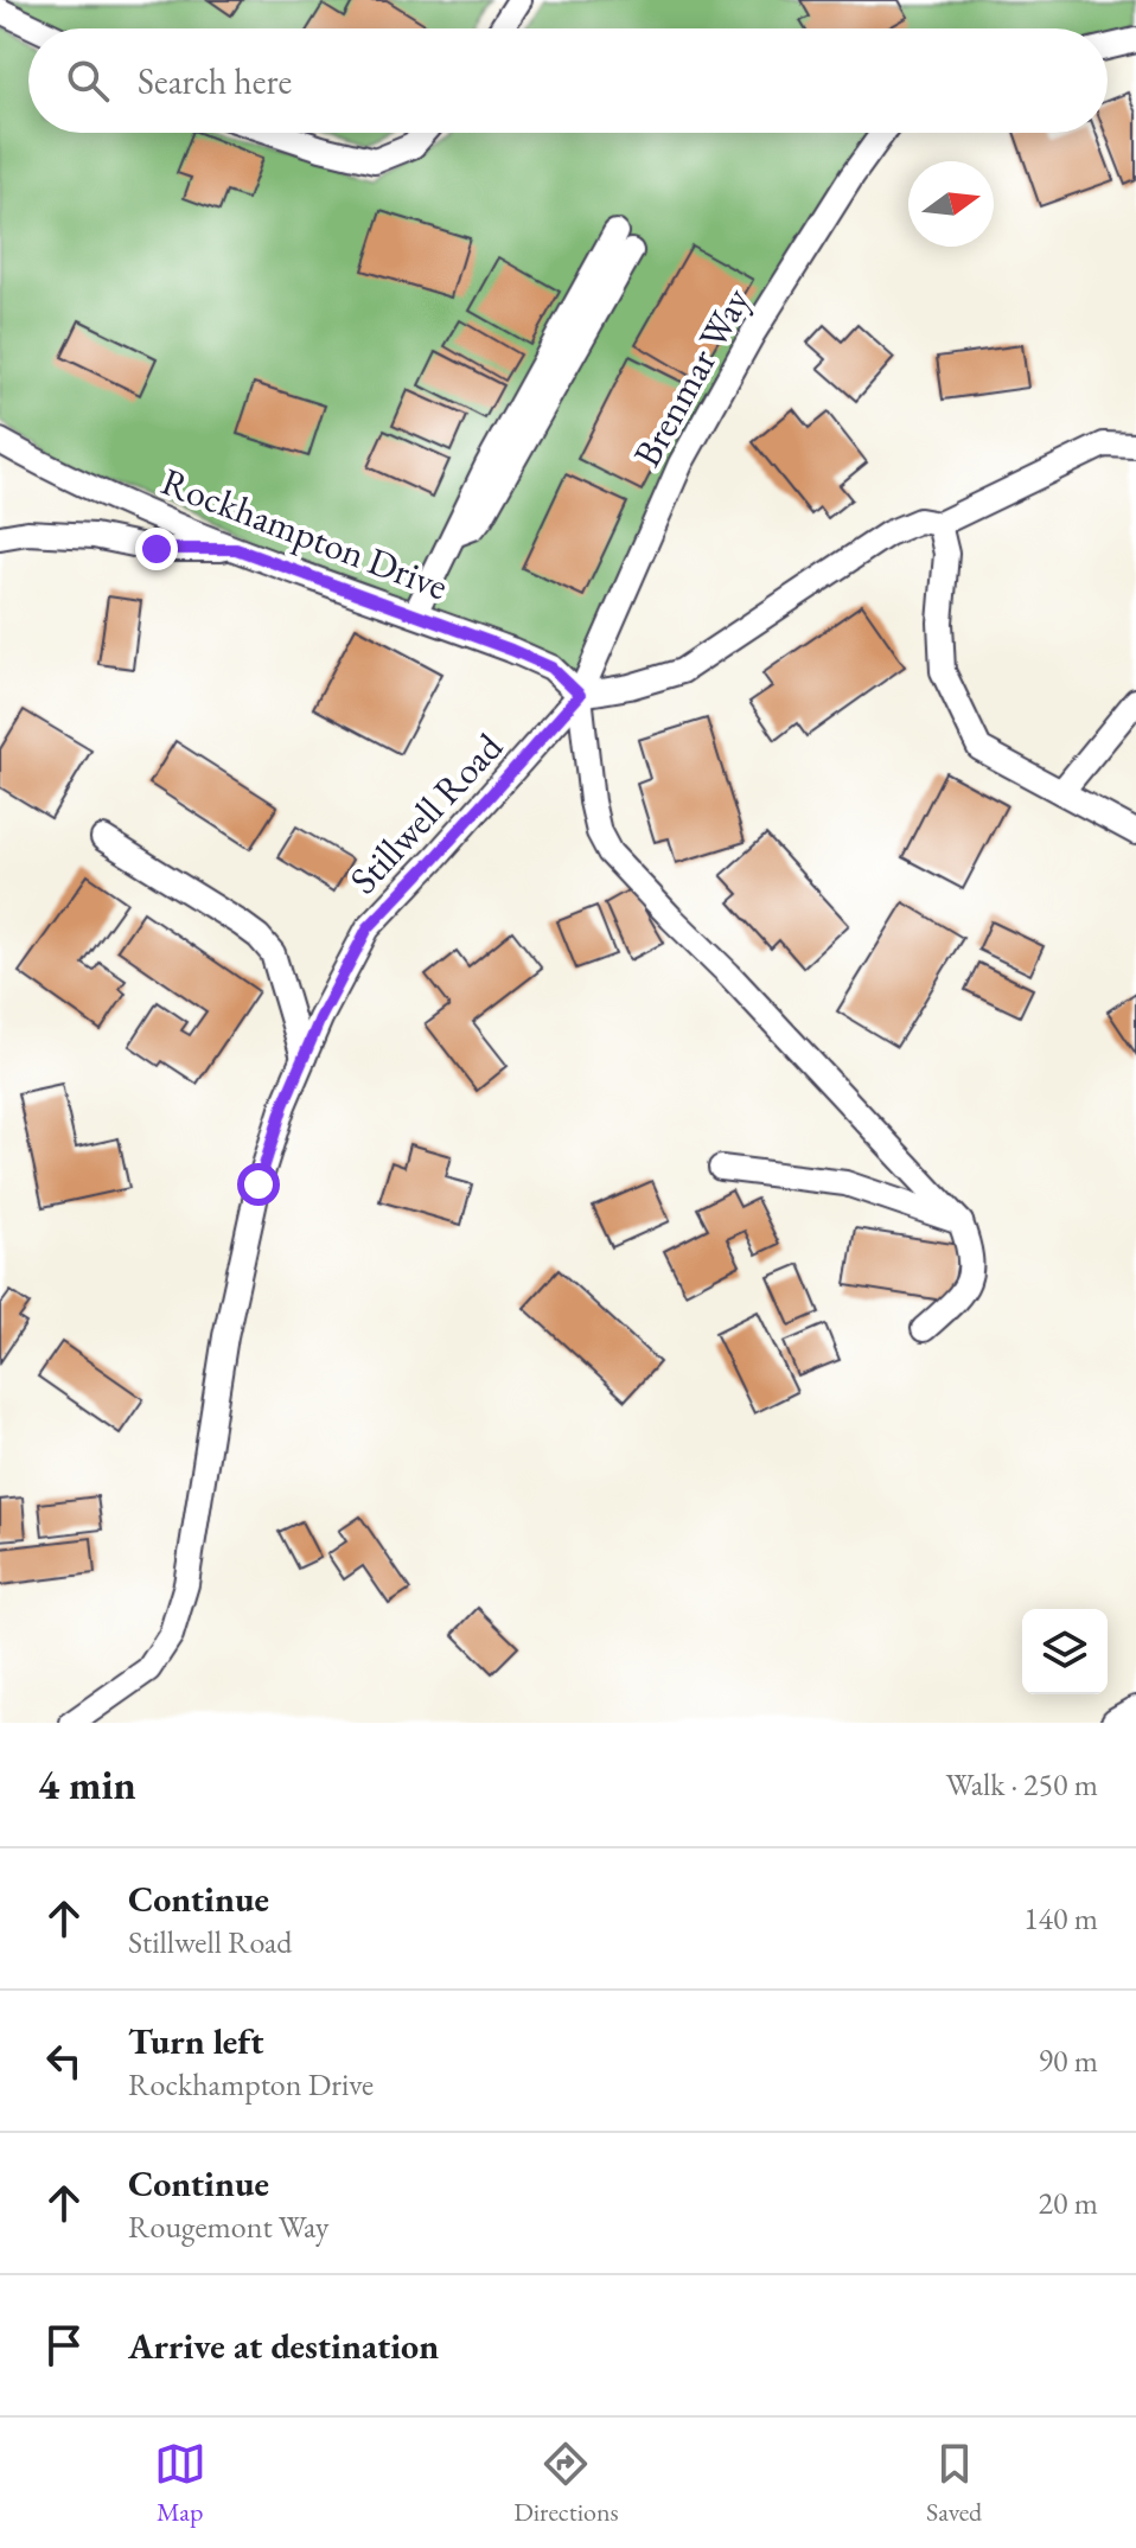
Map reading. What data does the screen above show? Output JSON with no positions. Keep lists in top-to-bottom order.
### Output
{
  "streets": {
    "street": ["Brenmar Way", "Rockhampton Drive", "Stillwell Road"]
  },
  "crossings": [
    ["Brenmar Way", "Rockhampton Drive"],
    ["Brenmar Way", "Stillwell Road"],
    ["Rockhampton Drive", "Stillwell Road"]
  ],
  "north": "right",
  "page": {
    "search": "Search here",
    "heading": ["4 min", "Walk · 250 m"],
    "list": [
      ["Continue", "Stillwell Road", "140 m"],
      ["Turn left", "Rockhampton Drive", "90 m"],
      ["Continue", "Rougemont Way", "20 m"],
      "Arrive at destination"
    ],
    "nav": ["Map", "Directions", "Saved"]
  }
}
